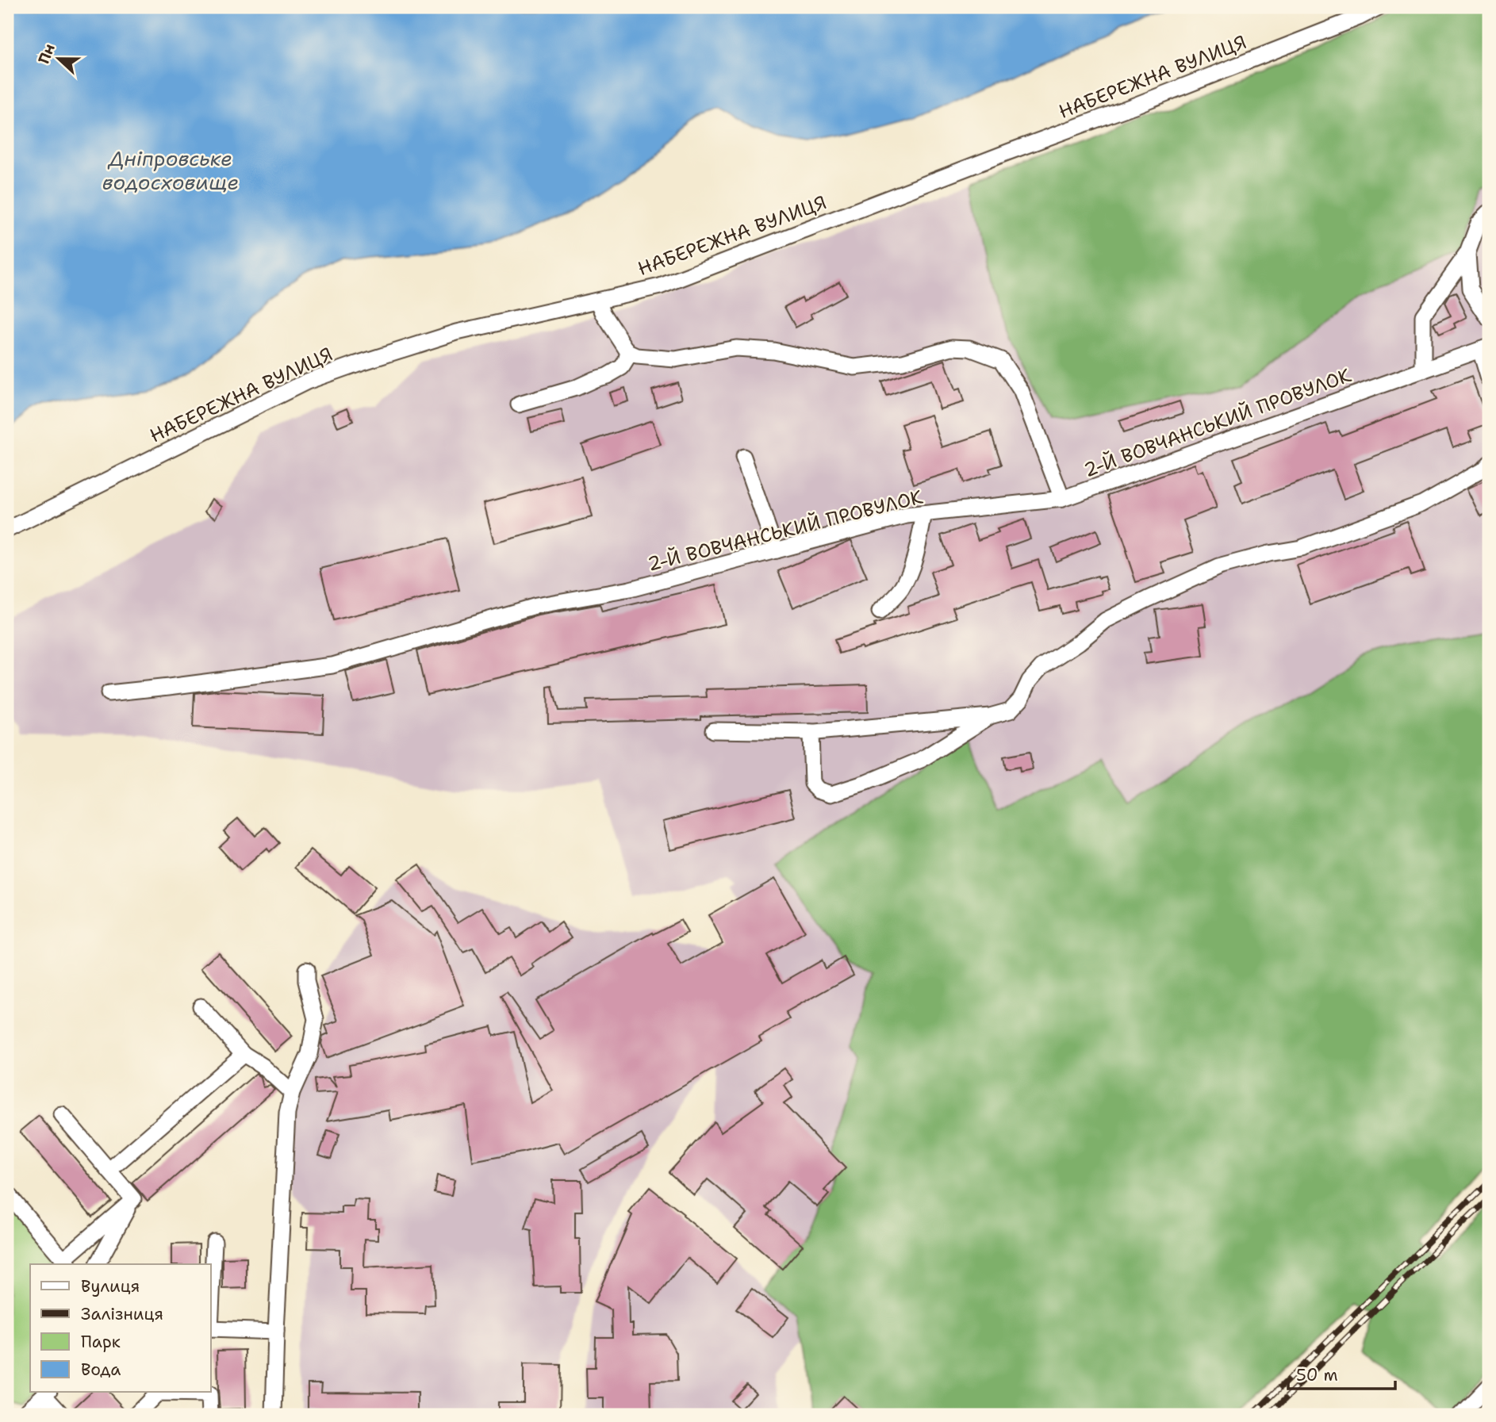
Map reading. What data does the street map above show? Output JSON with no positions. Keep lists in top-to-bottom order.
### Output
{
  "streets": {
    "street": ["НАБЕРЕЖНА ВУЛИЦЯ", "2-Й ВОВЧАНСЬКИЙ ПРОВУЛОК"]
  },
  "water": ["Дніпровське водосховище"],
  "legend": [
    "Вулиця",
    "Залізниця",
    "Парк",
    "Вода"
  ],
  "scale_bar": "50 m",
  "north": "left"
}
